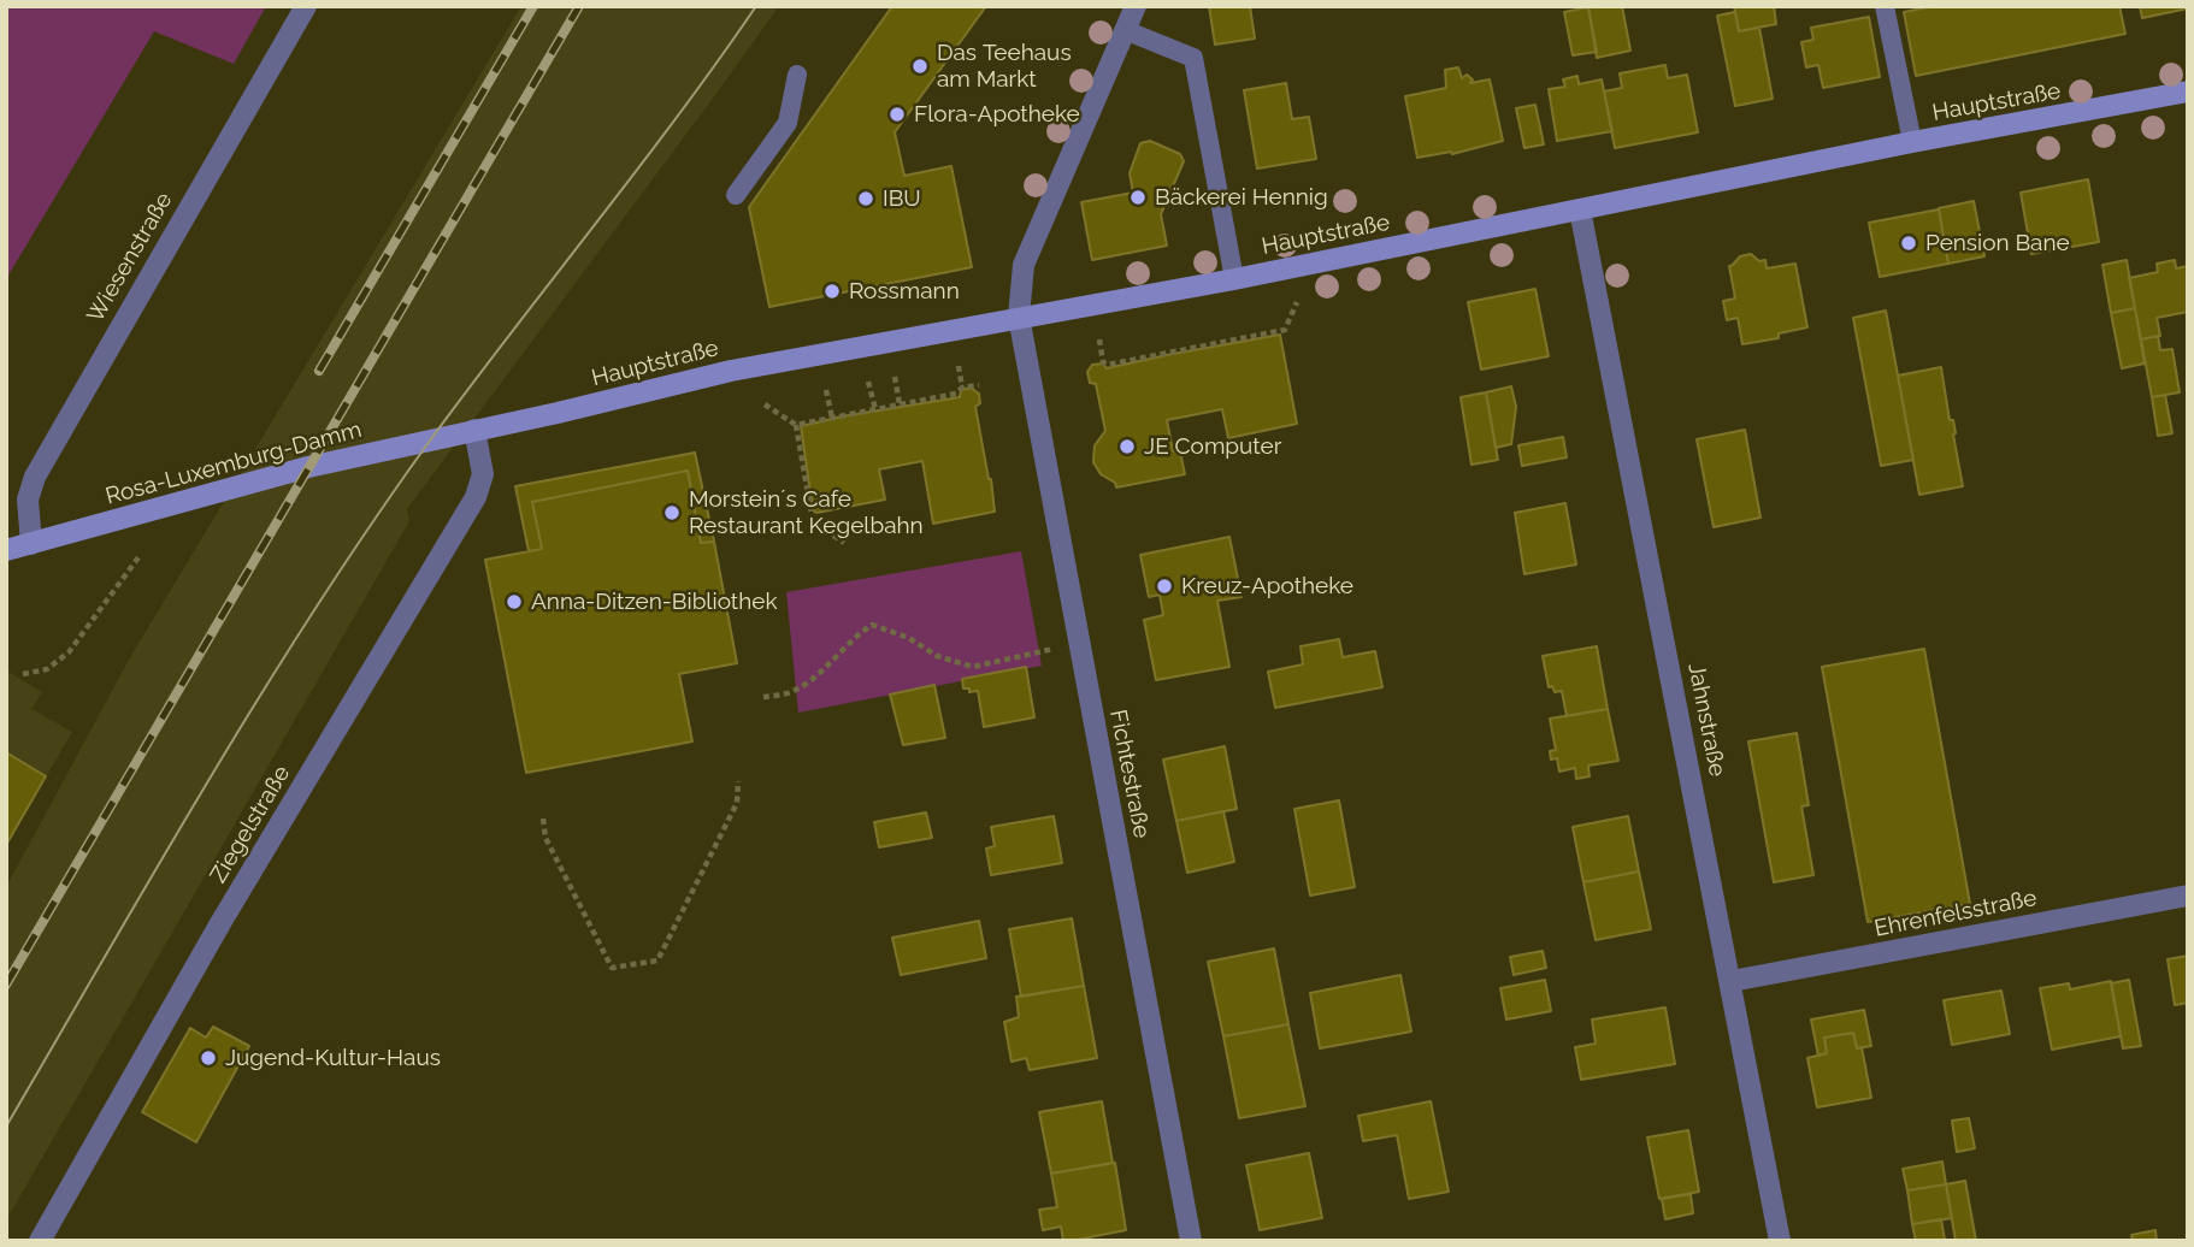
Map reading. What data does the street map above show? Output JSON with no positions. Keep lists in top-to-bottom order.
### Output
{
  "streets": {
    "main road": ["Hauptstraße", "Rosa-Luxemburg-Damm"],
    "street": [
      "Wiesenstraße",
      "Jahnstraße",
      "Fichtestraße",
      "Ziegelstraße",
      "Ehrenfelsstraße"
    ]
  },
  "crossings": [
    ["Hauptstraße", "Rosa-Luxemburg-Damm"],
    ["Hauptstraße", "Jahnstraße"],
    ["Hauptstraße", "Fichtestraße"],
    ["Hauptstraße", "Ziegelstraße"],
    ["Wiesenstraße", "Rosa-Luxemburg-Damm"],
    ["Rosa-Luxemburg-Damm", "Ziegelstraße"],
    ["Jahnstraße", "Ehrenfelsstraße"]
  ],
  "places": [
    "Das Teehaus am Markt",
    "Flora-Apotheke",
    "Bäckerei Hennig",
    "IBU",
    "Pension Bane",
    "Rossmann",
    "JE Computer",
    "Morstein´s Cafe Restaurant Kegelbahn",
    "Kreuz-Apotheke",
    "Anna-Ditzen-Bibliothek",
    "Jugend-Kultur-Haus"
  ]
}
